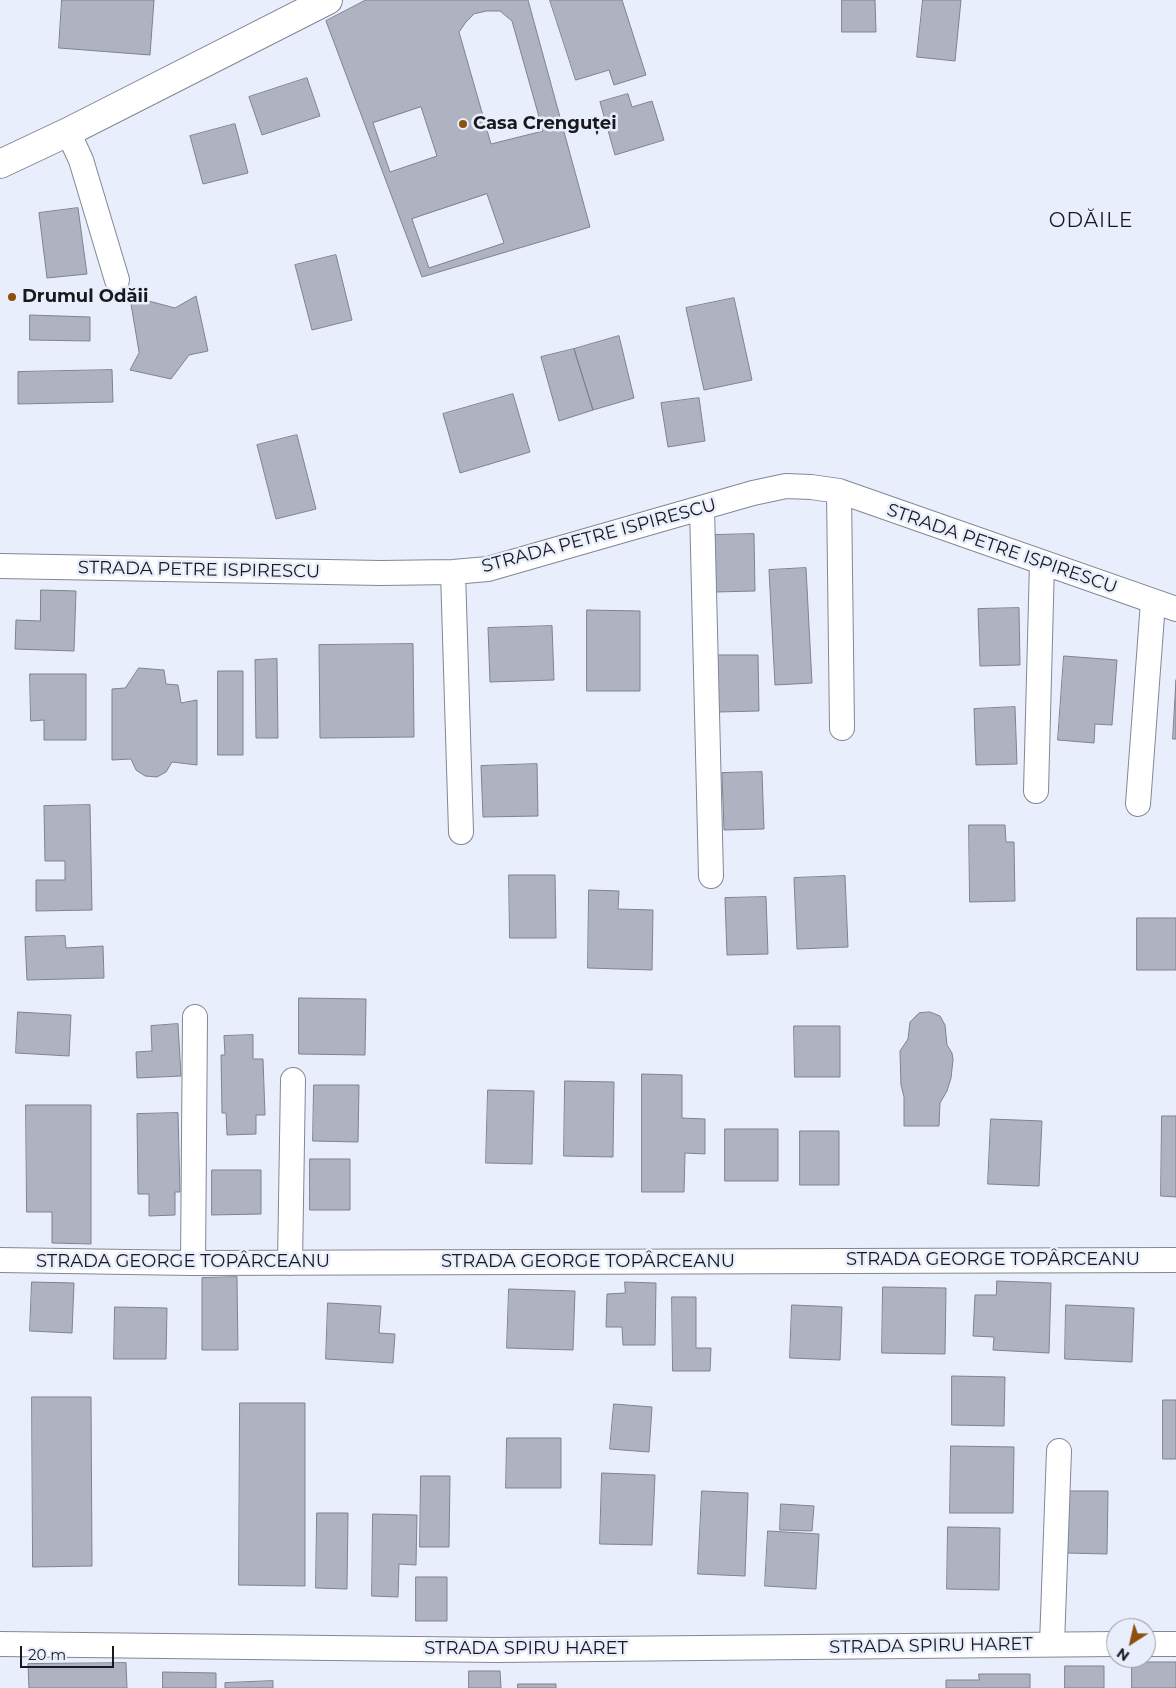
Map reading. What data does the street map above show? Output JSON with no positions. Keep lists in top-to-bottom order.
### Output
{
  "streets": {
    "street": ["STRADA PETRE ISPIRESCU", "STRADA GEORGE TOPÂRCEANU", "STRADA SPIRU HARET"]
  },
  "districts": ["ODĂILE"],
  "places": ["Casa Crenguței", "Drumul Odăii"],
  "scale_bar": "20 m",
  "north": "bottom left"
}
